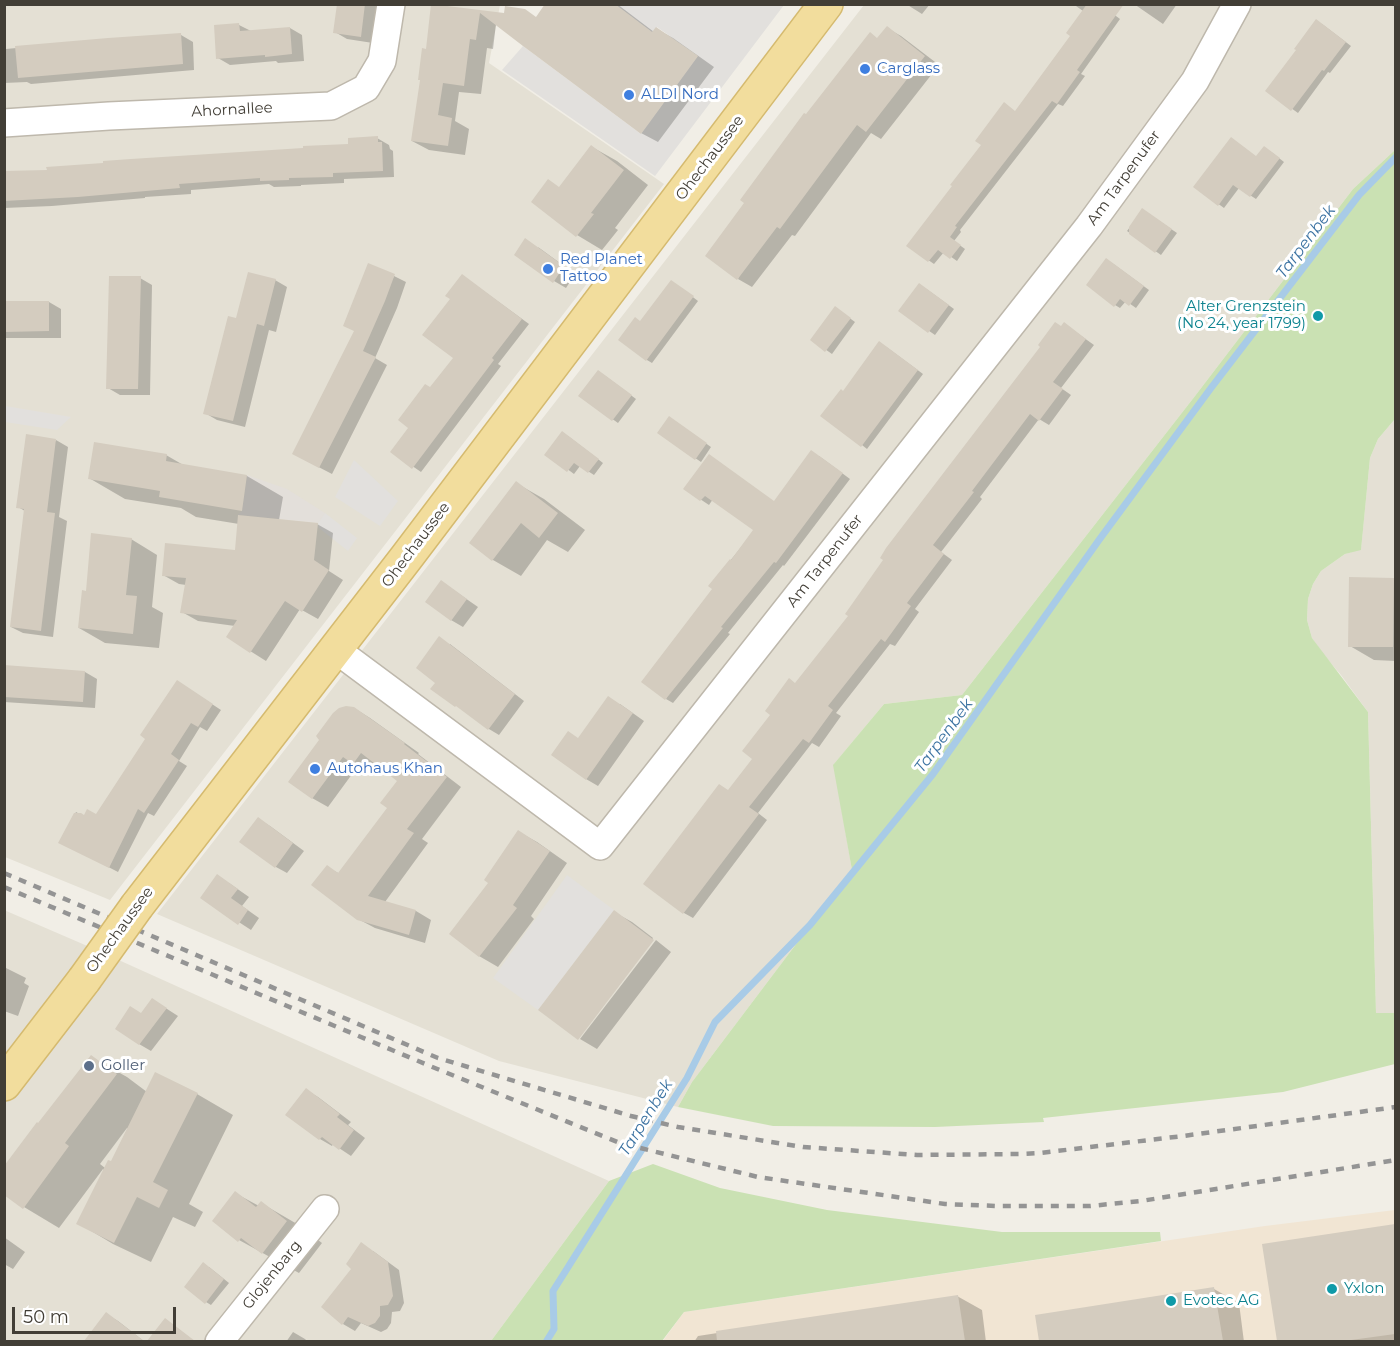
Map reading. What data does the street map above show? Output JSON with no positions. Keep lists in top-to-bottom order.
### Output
{
  "streets": {
    "main road": ["Ohechaussee"],
    "street": ["Ahornallee", "Am Tarpenufer", "Glojenbarg"]
  },
  "crossings": [
    ["Ohechaussee", "Am Tarpenufer"]
  ],
  "water": ["Tarpenbek"],
  "places": [
    "Carglass",
    "ALDI Nord",
    "Red Planet Tattoo",
    "Alter Grenzstein (No 24, year 1799)",
    "Autohaus Khan",
    "Goller",
    "Yxlon",
    "Evotec AG"
  ],
  "scale_bar": "50 m"
}
